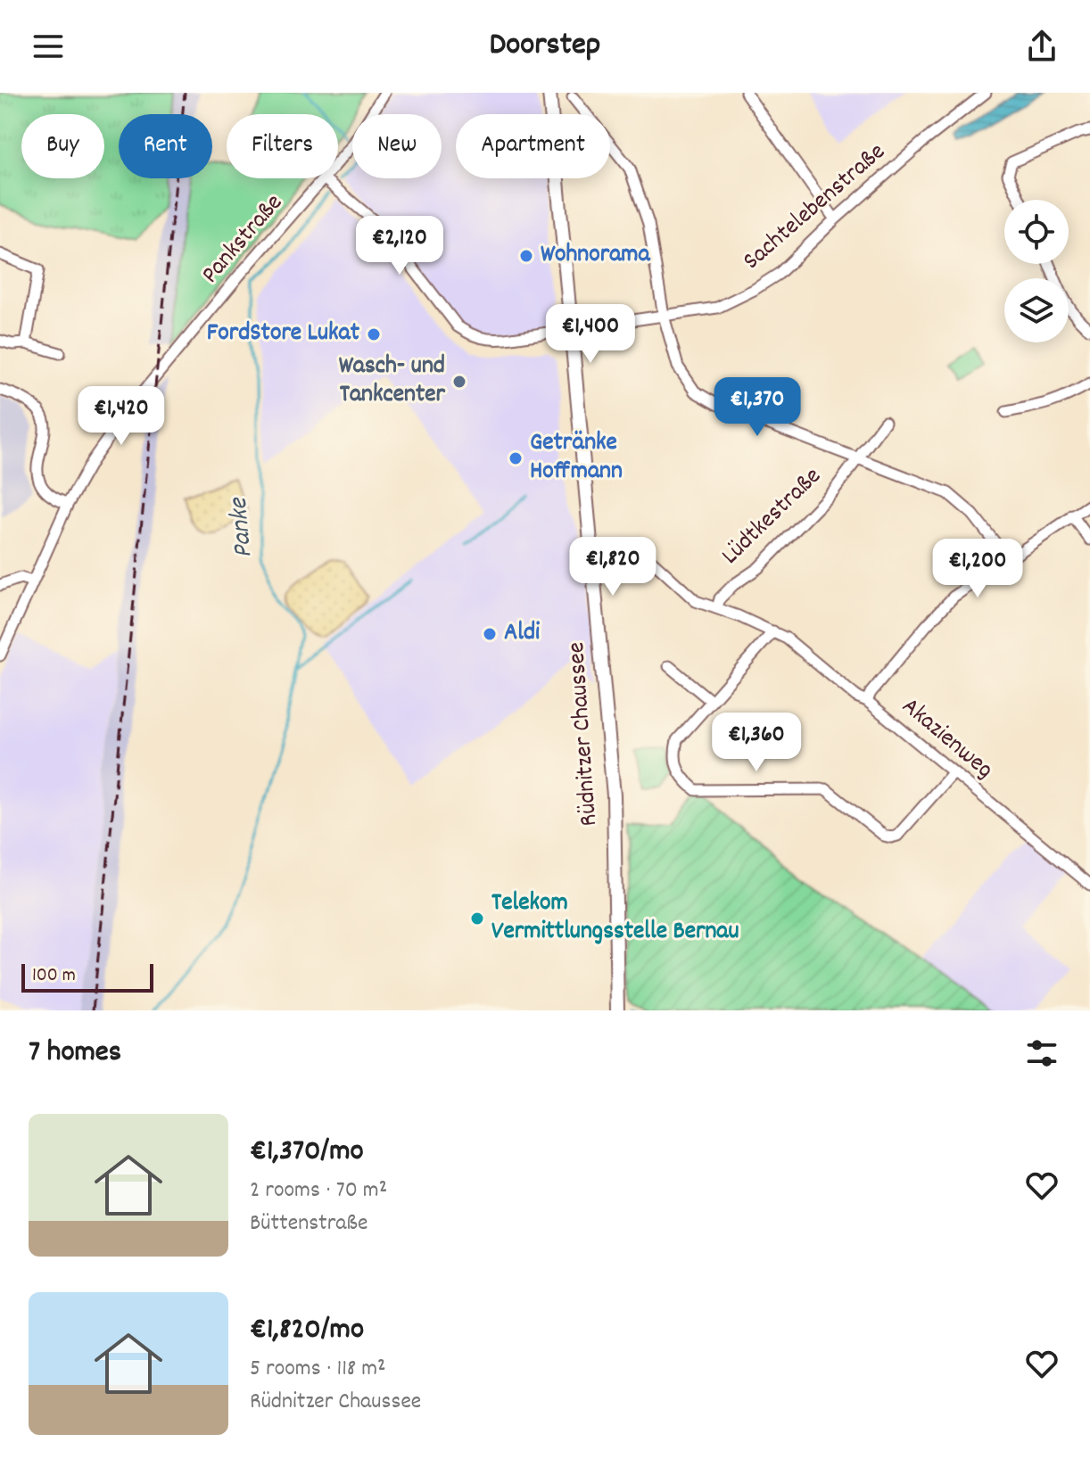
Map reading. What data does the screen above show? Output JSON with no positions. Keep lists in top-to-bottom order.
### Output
{
  "streets": {
    "main road": ["Rüdnitzer Chaussee"],
    "street": [
      "Sachtelebenstraße",
      "Pankstraße",
      "Lüdtkestraße",
      "Akazienweg"
    ]
  },
  "crossings": [
    ["Sachtelebenstraße", "Pankstraße"],
    ["Sachtelebenstraße", "Rüdnitzer Chaussee"],
    ["Lüdtkestraße", "Akazienweg"],
    ["Rüdnitzer Chaussee", "Akazienweg"]
  ],
  "water": ["Panke"],
  "places": [
    "Wohnorama",
    "FordStore Lukat",
    "Wasch- und Tankcenter",
    "Getränke Hoffmann",
    "Aldi",
    "Telekom Vermittlungsstelle Bernau"
  ],
  "scale_bar": "100 m",
  "page": {
    "header": "Doorstep",
    "chip": [
      "Buy",
      "Rent",
      "Filters",
      "New",
      "Apartment"
    ],
    "price": [
      "€2,120",
      "€1,400",
      "€1,370",
      "€1,420",
      "€1,820",
      "€1,200",
      "€1,360"
    ],
    "scale": "100 m",
    "heading": "7 homes",
    "list": [
      {
        "name": "€1,370/mo",
        "note": "2 rooms · 70 m² · Büttenstraße"
      },
      {
        "name": "€1,820/mo",
        "note": "5 rooms · 118 m² · Rüdnitzer Chaussee"
      }
    ]
  }
}
